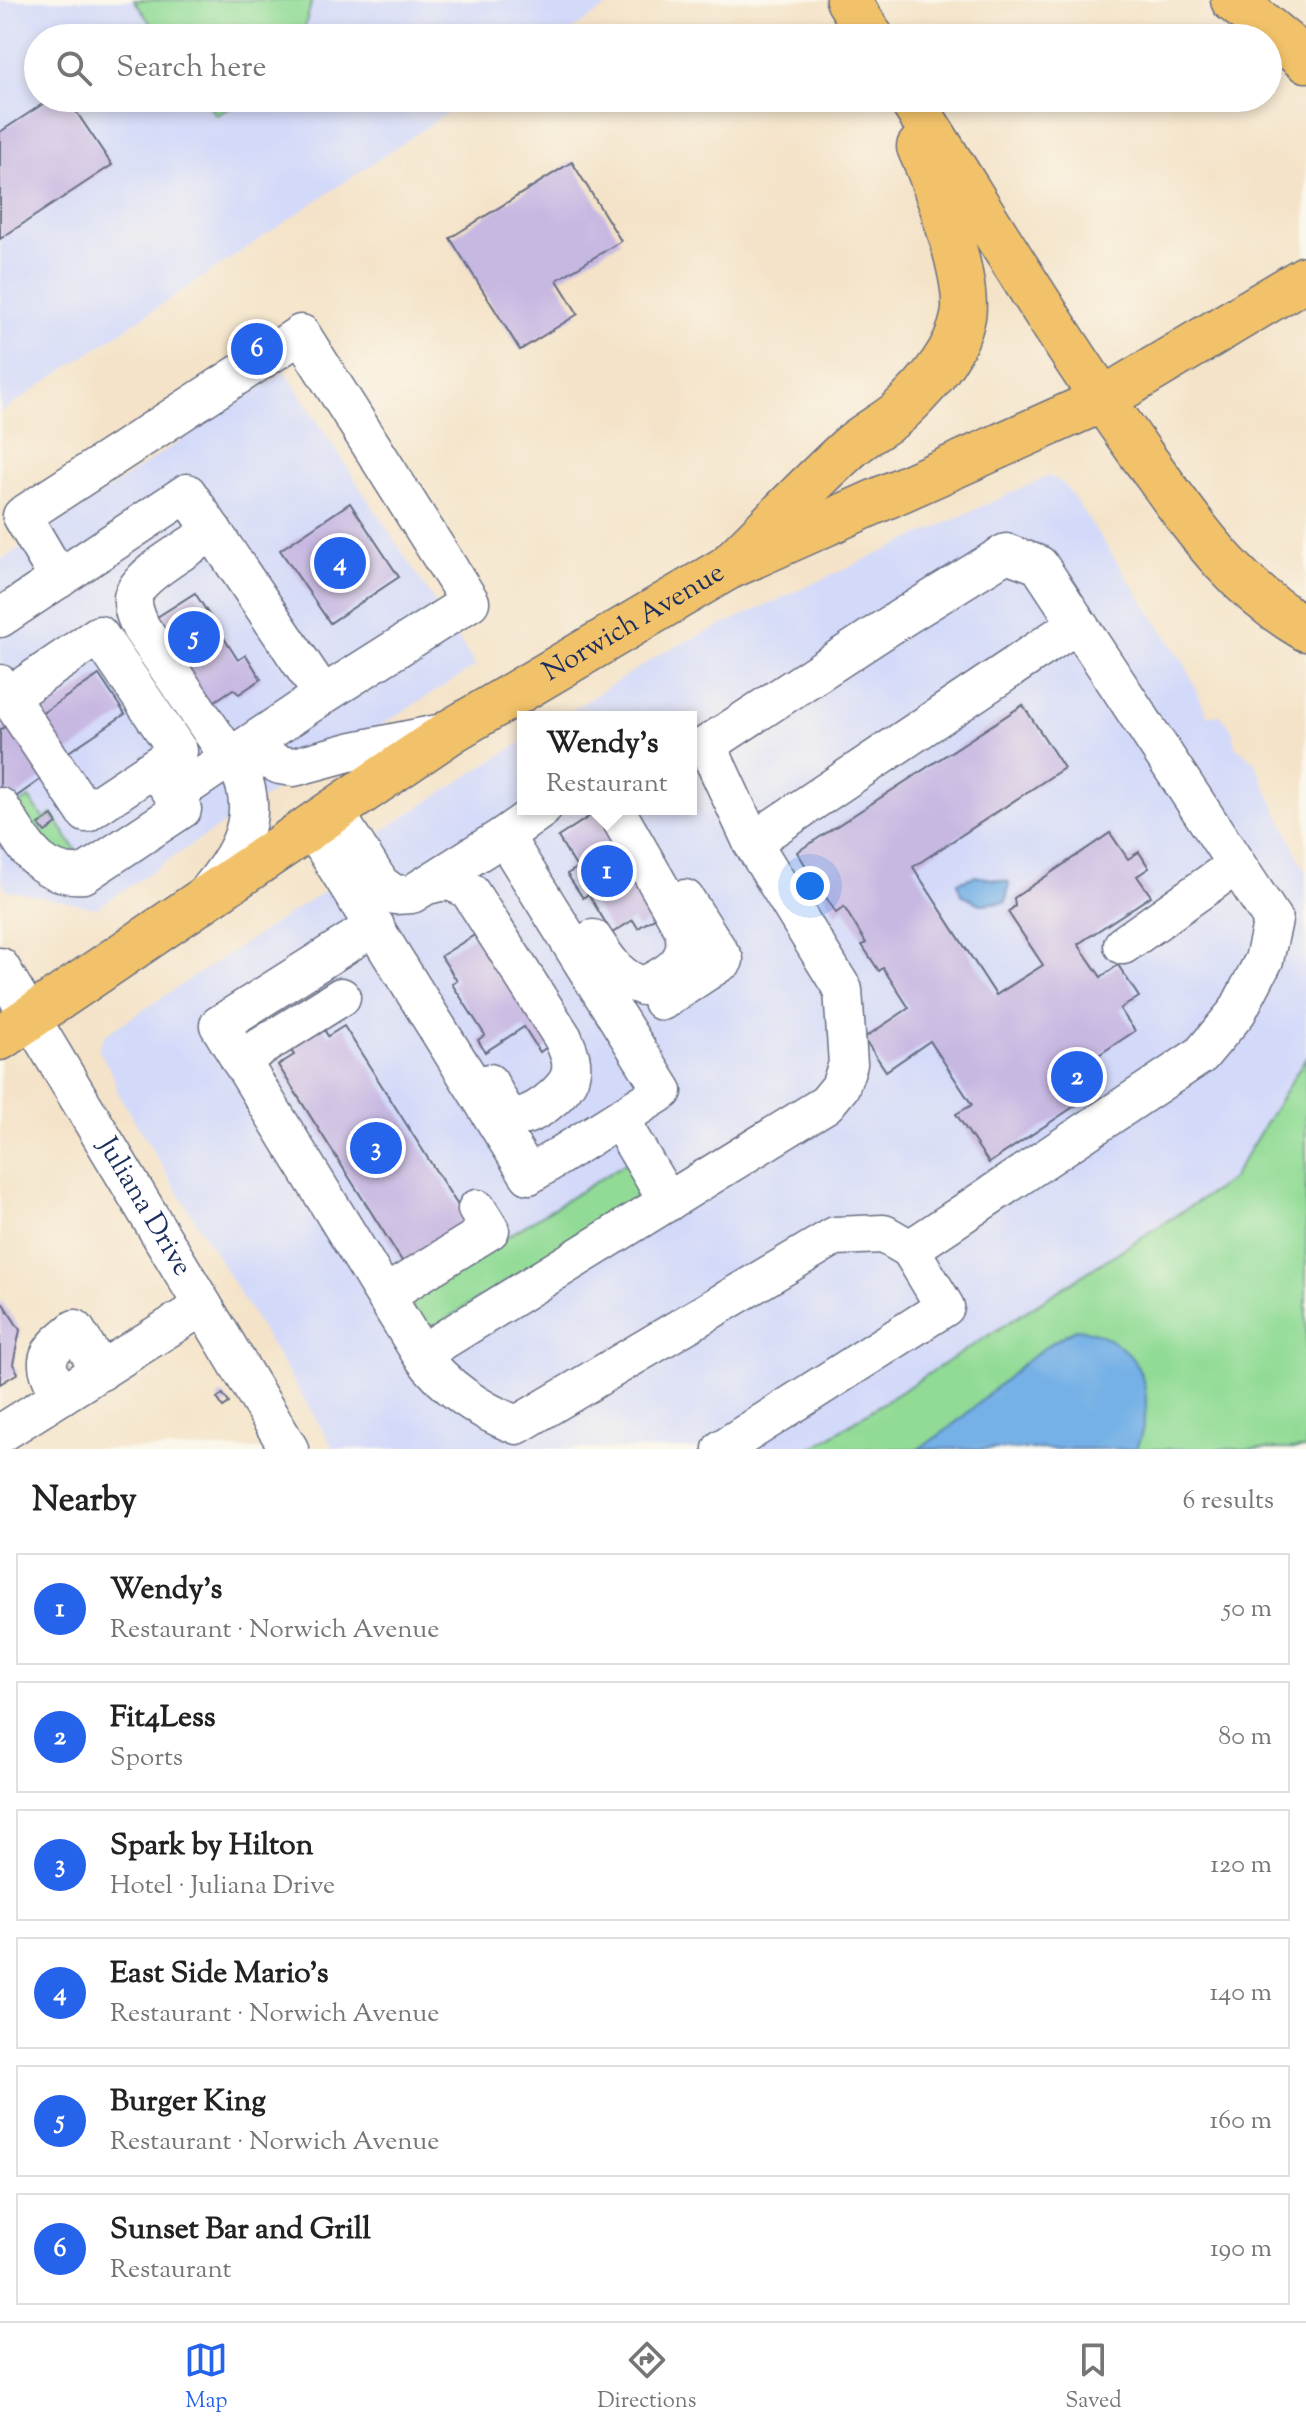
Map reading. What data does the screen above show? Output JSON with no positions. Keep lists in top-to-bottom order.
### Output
{
  "streets": {
    "main road": ["Norwich Avenue"],
    "street": ["Juliana Drive"]
  },
  "crossings": [
    ["Norwich Avenue", "Juliana Drive"]
  ],
  "page": {
    "search": "Search here",
    "pins": [
      "6",
      "4",
      "5",
      "1",
      "2",
      "3"
    ],
    "popup": ["Wendy's", "Restaurant"],
    "heading": ["Nearby", "6 results"],
    "list": [
      {
        "mark": "1",
        "name": "Wendy's",
        "note": "Restaurant · Norwich Avenue",
        "value": "50 m"
      },
      {
        "mark": "2",
        "name": "Fit4Less",
        "note": "Sports",
        "value": "80 m"
      },
      {
        "mark": "3",
        "name": "Spark by Hilton",
        "note": "Hotel · Juliana Drive",
        "value": "120 m"
      },
      {
        "mark": "4",
        "name": "East Side Mario's",
        "note": "Restaurant · Norwich Avenue",
        "value": "140 m"
      },
      {
        "mark": "5",
        "name": "Burger King",
        "note": "Restaurant · Norwich Avenue",
        "value": "160 m"
      },
      {
        "mark": "6",
        "name": "Sunset Bar and Grill",
        "note": "Restaurant",
        "value": "190 m"
      }
    ],
    "nav": ["Map", "Directions", "Saved"]
  }
}
